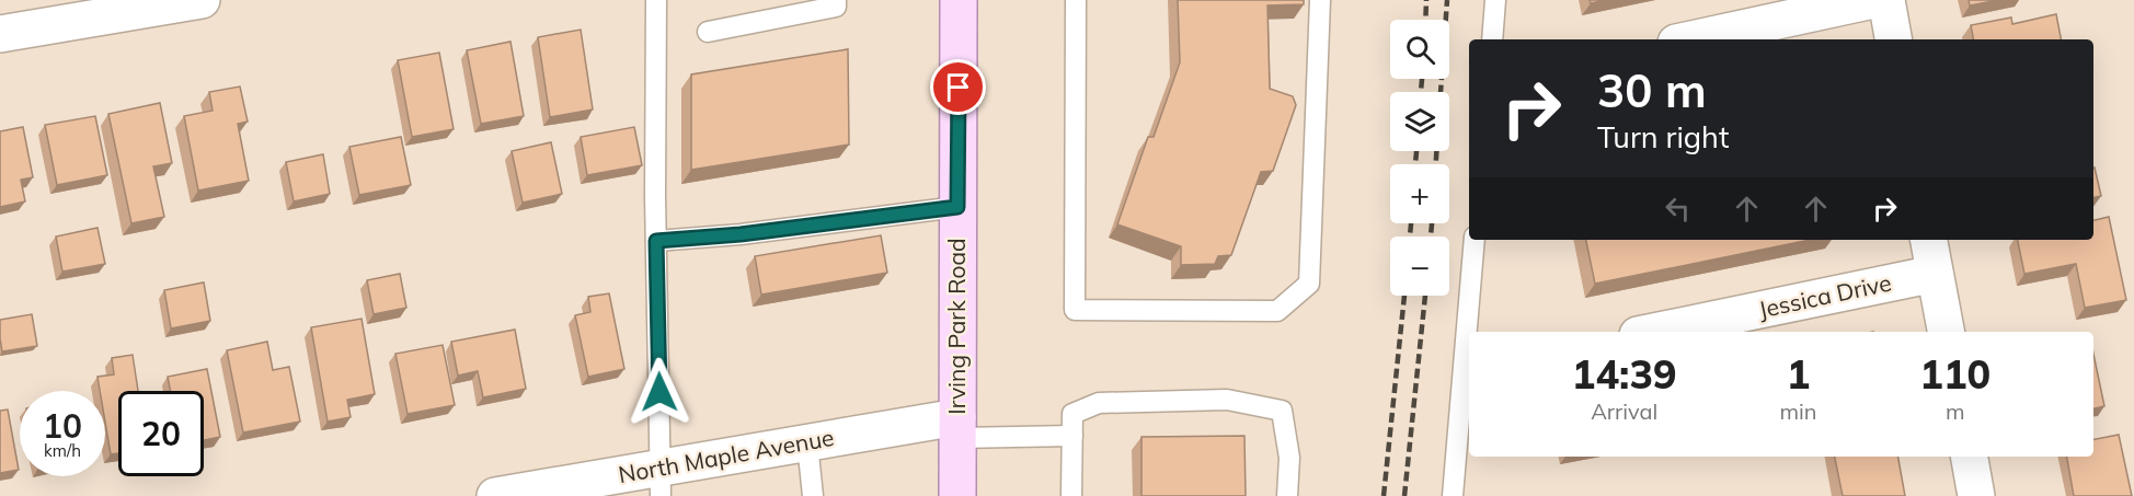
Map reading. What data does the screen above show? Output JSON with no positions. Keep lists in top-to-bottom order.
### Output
{
  "streets": {
    "main road": ["Irving Park Road"],
    "street": ["Jessica Drive", "North Maple Avenue"]
  },
  "crossings": [
    ["Irving Park Road", "North Maple Avenue"]
  ],
  "page": {
    "map_buttons": ["+", "−"],
    "turn": ["30 m", "Turn right"],
    "eta": [
      "14:39",
      "Arrival",
      "1",
      "min",
      "110",
      "m"
    ],
    "speed": "10 km/h",
    "limit": "20"
  }
}
